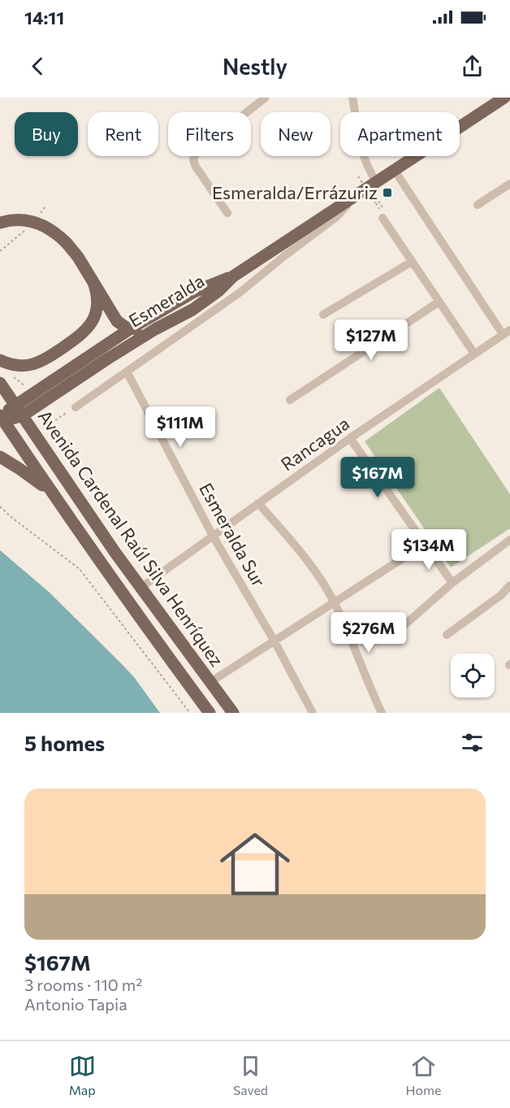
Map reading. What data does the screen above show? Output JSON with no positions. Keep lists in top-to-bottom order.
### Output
{
  "streets": {
    "main road": ["Esmeralda", "Avenida Cardenal Raúl Silva Henríquez"],
    "street": ["Rancagua", "Esmeralda Sur"]
  },
  "crossings": [
    ["Esmeralda", "Esmeralda Sur"],
    ["Esmeralda", "Avenida Cardenal Raúl Silva Henríquez"],
    ["Rancagua", "Esmeralda Sur"],
    ["Rancagua", "Avenida Cardenal Raúl Silva Henríquez"]
  ],
  "places": {
    "transit": ["Esmeralda/Errázuriz"]
  },
  "page": {
    "status": "14:11",
    "header": "Nestly",
    "chip": [
      "Buy",
      "Rent",
      "Filters",
      "New",
      "Apartment"
    ],
    "price": [
      "$127M",
      "$111M",
      "$167M",
      "$134M",
      "$276M"
    ],
    "heading": "5 homes",
    "list": [
      {
        "name": "$167M",
        "note": "3 rooms · 110 m² · Antonio Tapia"
      }
    ],
    "tabs": ["Map", "Saved", "Home"]
  }
}
